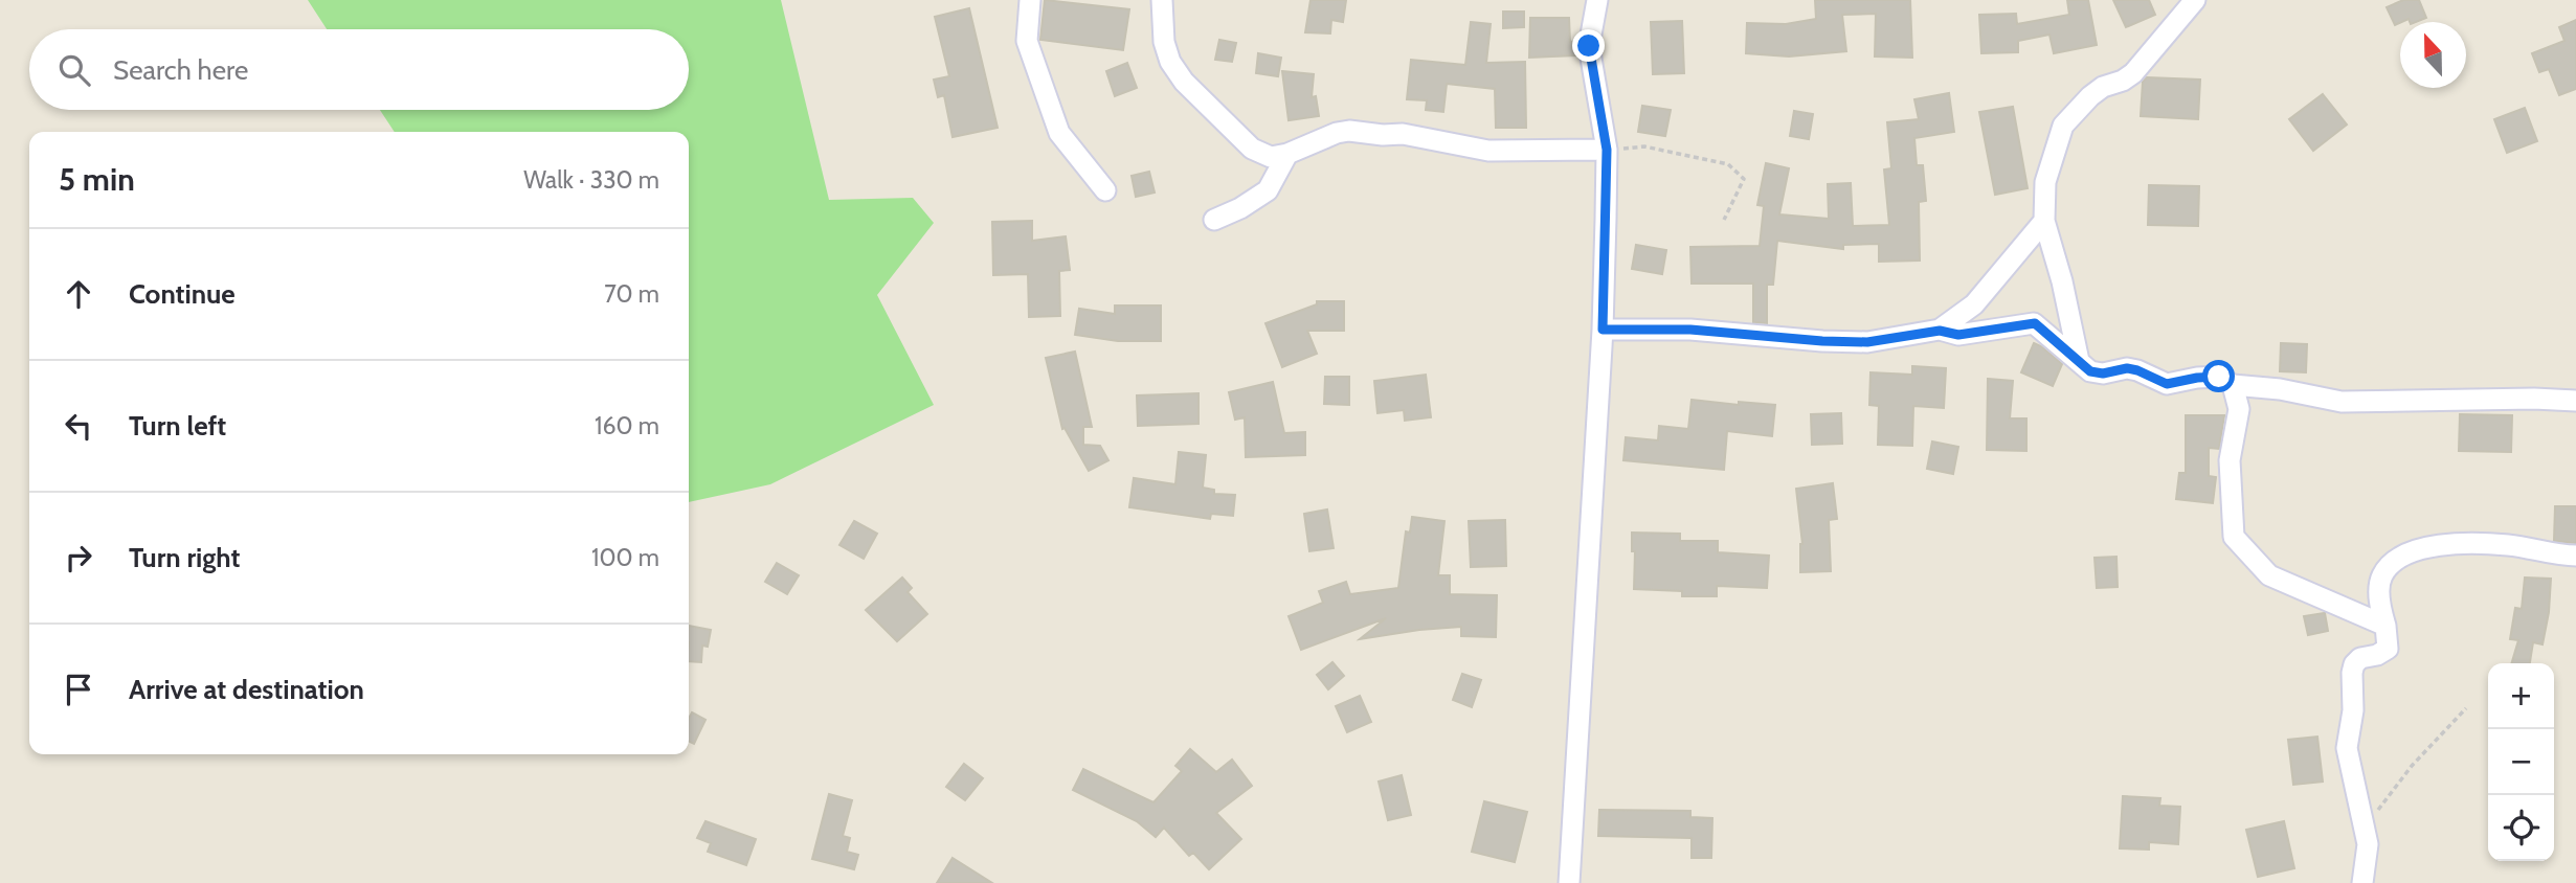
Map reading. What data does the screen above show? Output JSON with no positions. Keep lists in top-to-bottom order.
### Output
{
  "north": "top",
  "page": {
    "search": "Search here",
    "heading": ["5 min", "Walk · 330 m"],
    "list": [
      ["Continue", "70 m"],
      ["Turn left", "160 m"],
      ["Turn right", "100 m"],
      "Arrive at destination"
    ],
    "map_buttons": ["+", "−"]
  }
}
